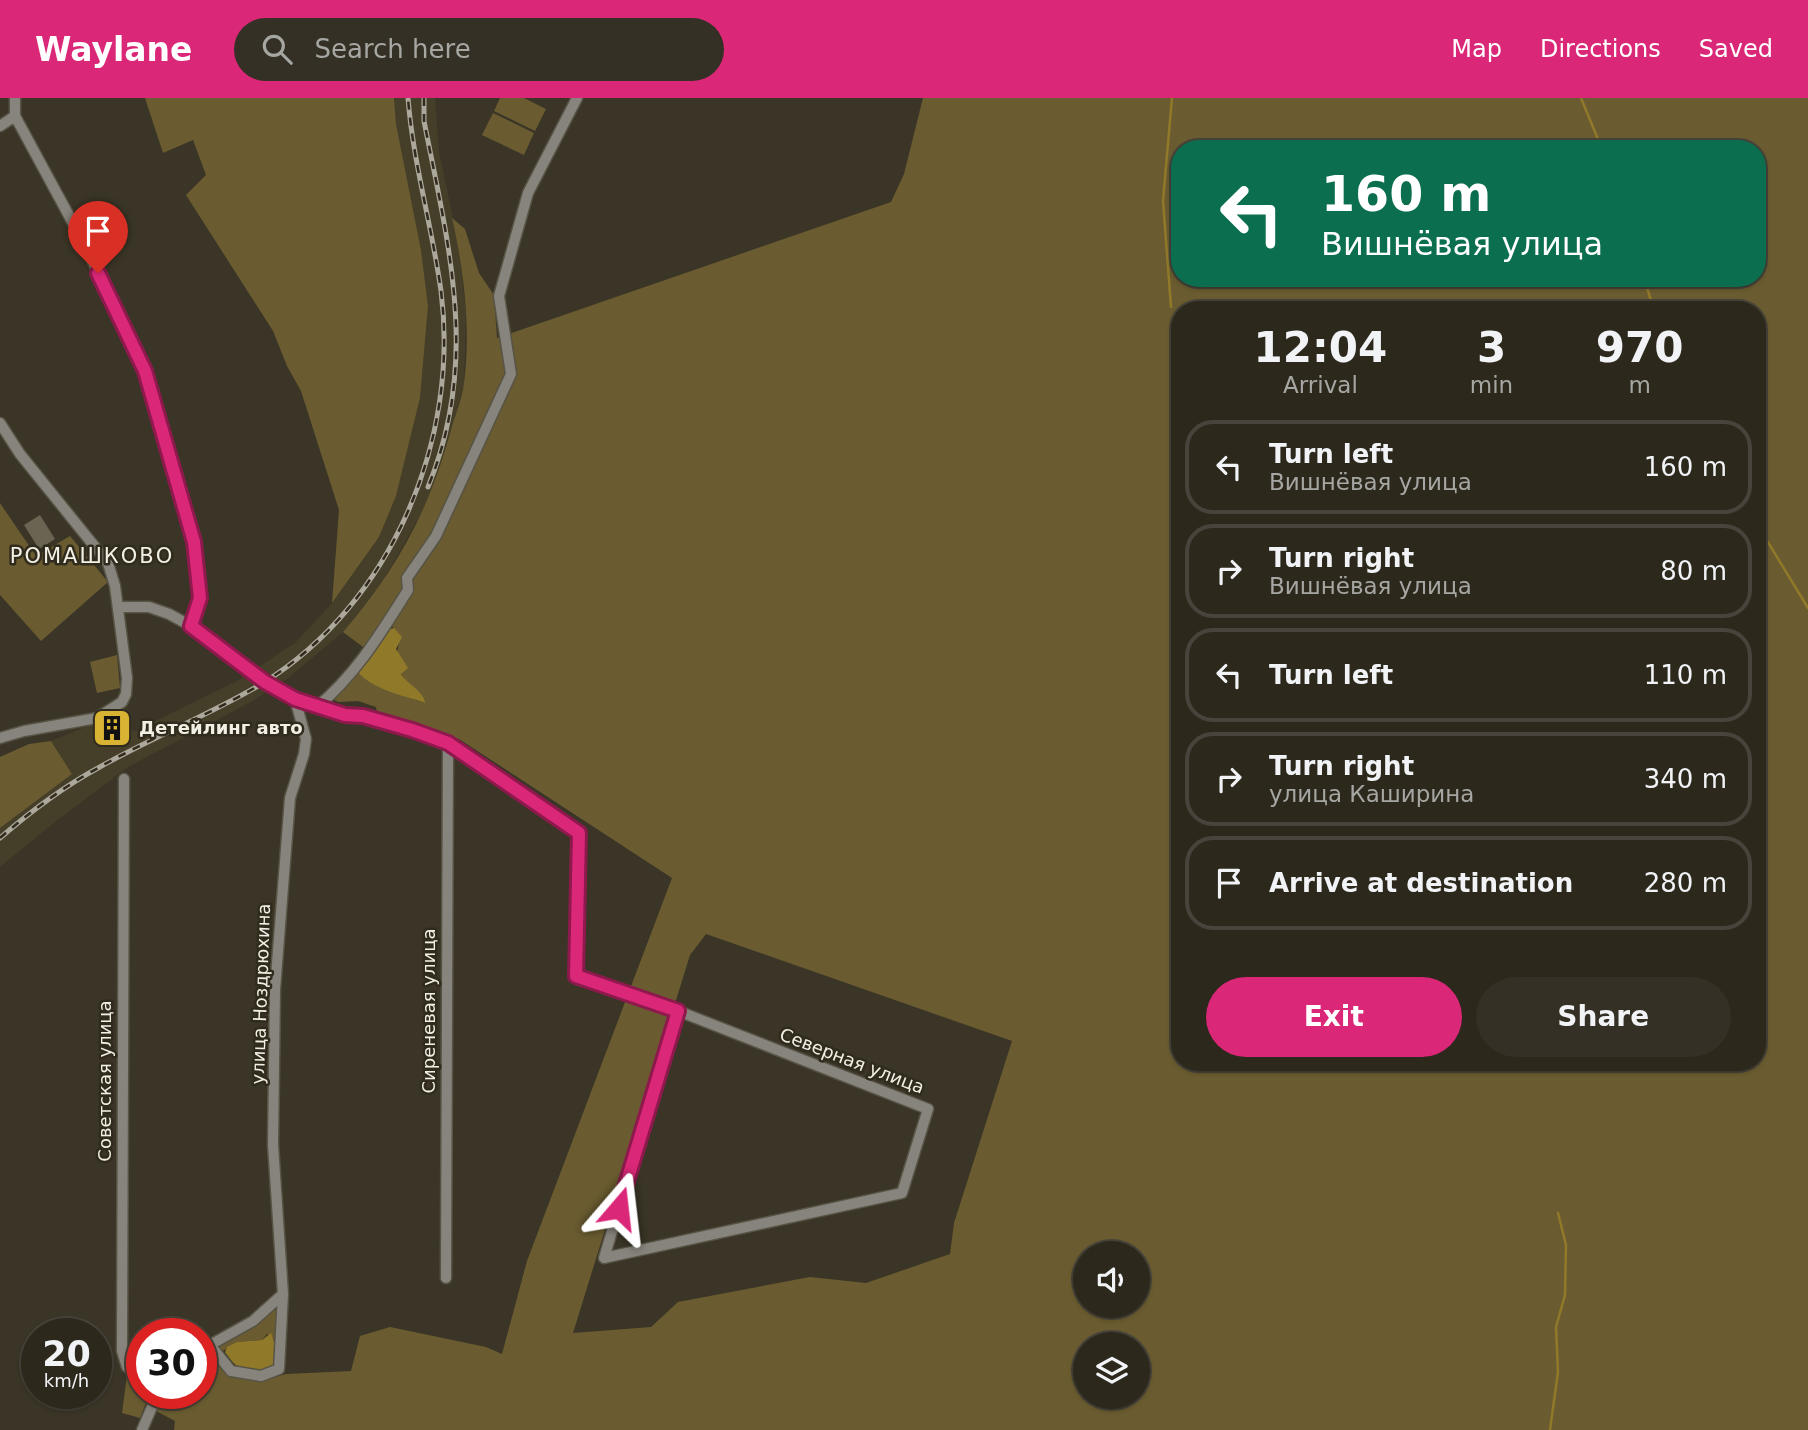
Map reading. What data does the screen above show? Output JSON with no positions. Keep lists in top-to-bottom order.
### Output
{
  "streets": {
    "street": [
      "улица Ноздрюхина",
      "Сиреневая улица",
      "Северная улица",
      "Советская улица"
    ]
  },
  "districts": ["РОМАШКОВО"],
  "places": {
    "building": ["Детейлинг авто"]
  },
  "page": {
    "header": "Waylane",
    "search": "Search here",
    "nav": ["Map", "Directions", "Saved"],
    "turn": ["160 m", "Вишнёвая улица"],
    "eta": [
      "12:04",
      "Arrival",
      "3",
      "min",
      "970",
      "m"
    ],
    "list": [
      {
        "name": "Turn left",
        "note": "Вишнёвая улица",
        "value": "160 m"
      },
      {
        "name": "Turn right",
        "note": "Вишнёвая улица",
        "value": "80 m"
      },
      {
        "name": "Turn left",
        "value": "110 m"
      },
      {
        "name": "Turn right",
        "note": "улица Каширина",
        "value": "340 m"
      },
      {
        "name": "Arrive at destination",
        "value": "280 m"
      }
    ],
    "buttons": ["Exit", "Share"],
    "speed": "20 km/h",
    "limit": "30"
  }
}
